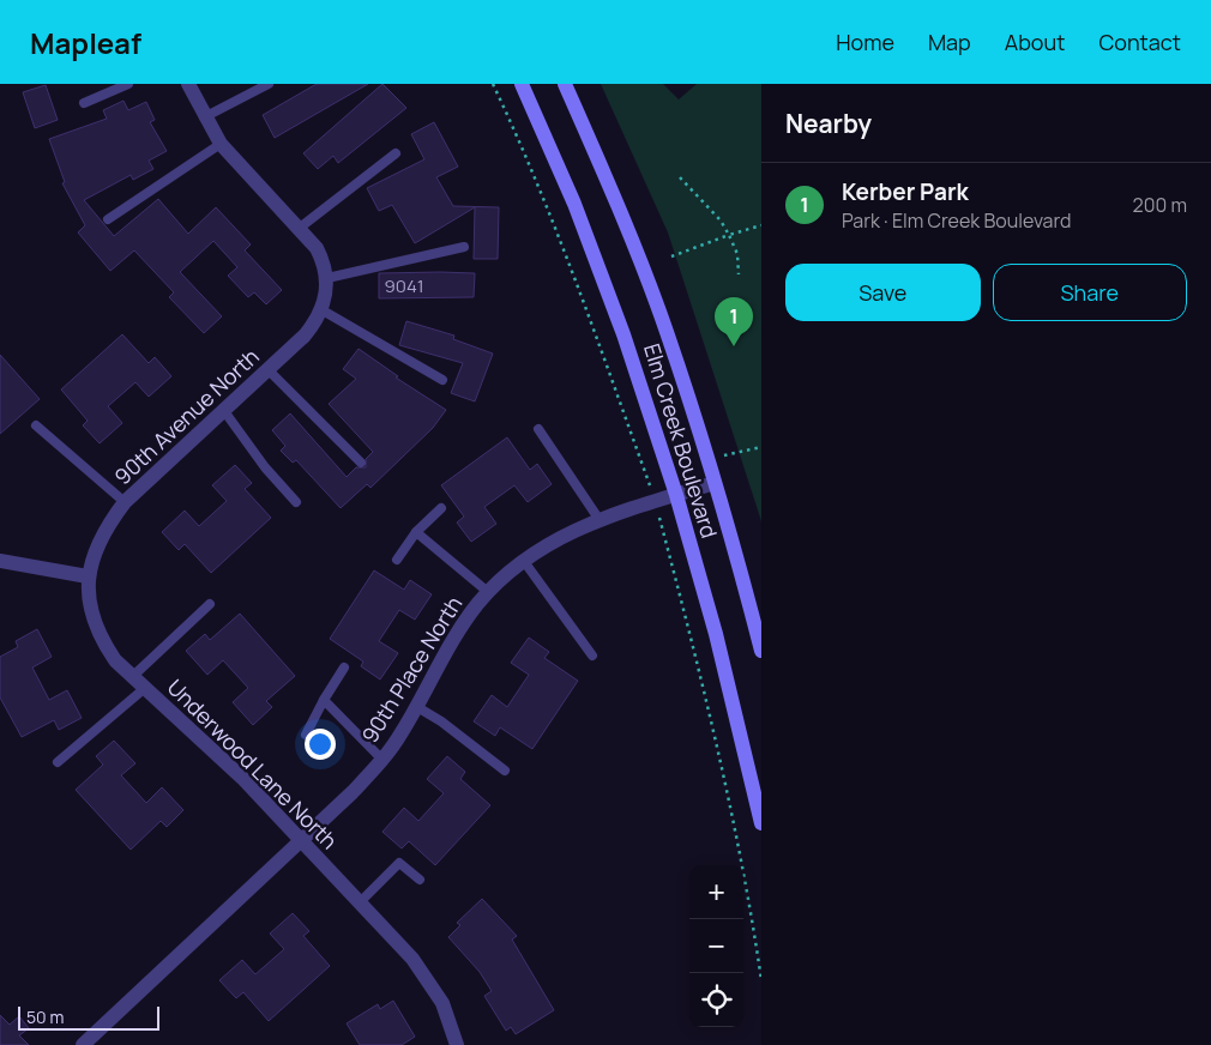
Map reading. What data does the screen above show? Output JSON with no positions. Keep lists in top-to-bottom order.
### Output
{
  "streets": {
    "main road": ["Elm Creek Boulevard"],
    "street": ["90th Avenue North", "90th Place North", "Underwood Lane North"]
  },
  "crossings": [
    ["90th Avenue North", "Underwood Lane North"],
    ["Elm Creek Boulevard", "90th Place North"],
    ["90th Place North", "Underwood Lane North"]
  ],
  "house_numbers": ["9041"],
  "scale_bar": "50 m",
  "page": {
    "header": "Mapleaf",
    "nav": [
      "Home",
      "Map",
      "About",
      "Contact"
    ],
    "heading": "Nearby",
    "list": [
      {
        "mark": "1",
        "name": "Kerber Park",
        "note": "Park · Elm Creek Boulevard",
        "value": "200 m"
      }
    ],
    "buttons": ["Save", "Share"],
    "pins": "1",
    "map_buttons": ["+", "−"],
    "scale": "50 m"
  }
}
